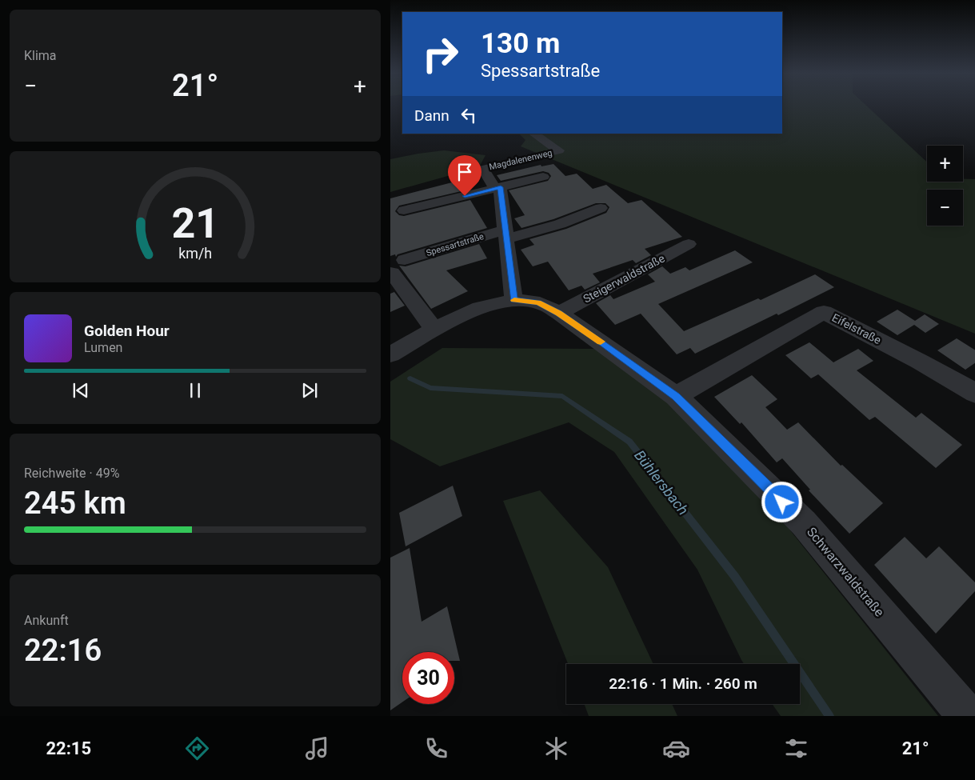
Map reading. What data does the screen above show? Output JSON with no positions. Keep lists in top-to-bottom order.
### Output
{
  "streets": {
    "street": [
      "Magdalenenweg",
      "Spessartstraße",
      "Steigerwaldstraße",
      "Eifelstraße",
      "Schwarzwaldstraße"
    ]
  },
  "crossings": [
    ["Steigerwaldstraße", "Schwarzwaldstraße"],
    ["Eifelstraße", "Schwarzwaldstraße"]
  ],
  "water": ["Bühlersbach"],
  "page": {
    "tile": [
      "Klima",
      ["Reichweite · 49%", "245 km"],
      ["Ankunft", "22:16"]
    ],
    "turn": ["130 m", "Spessartstraße"],
    "heat": ["−", "21°", "+"],
    "then": "Dann",
    "map_buttons": ["+", "−"],
    "song": ["Golden Hour", "Lumen"],
    "limit": "30",
    "trip": "22:16 · 1 Min. · 260 m",
    "tabs": ["22:15", "21°"],
    "gauge": ["21", "km/h"]
  }
}
